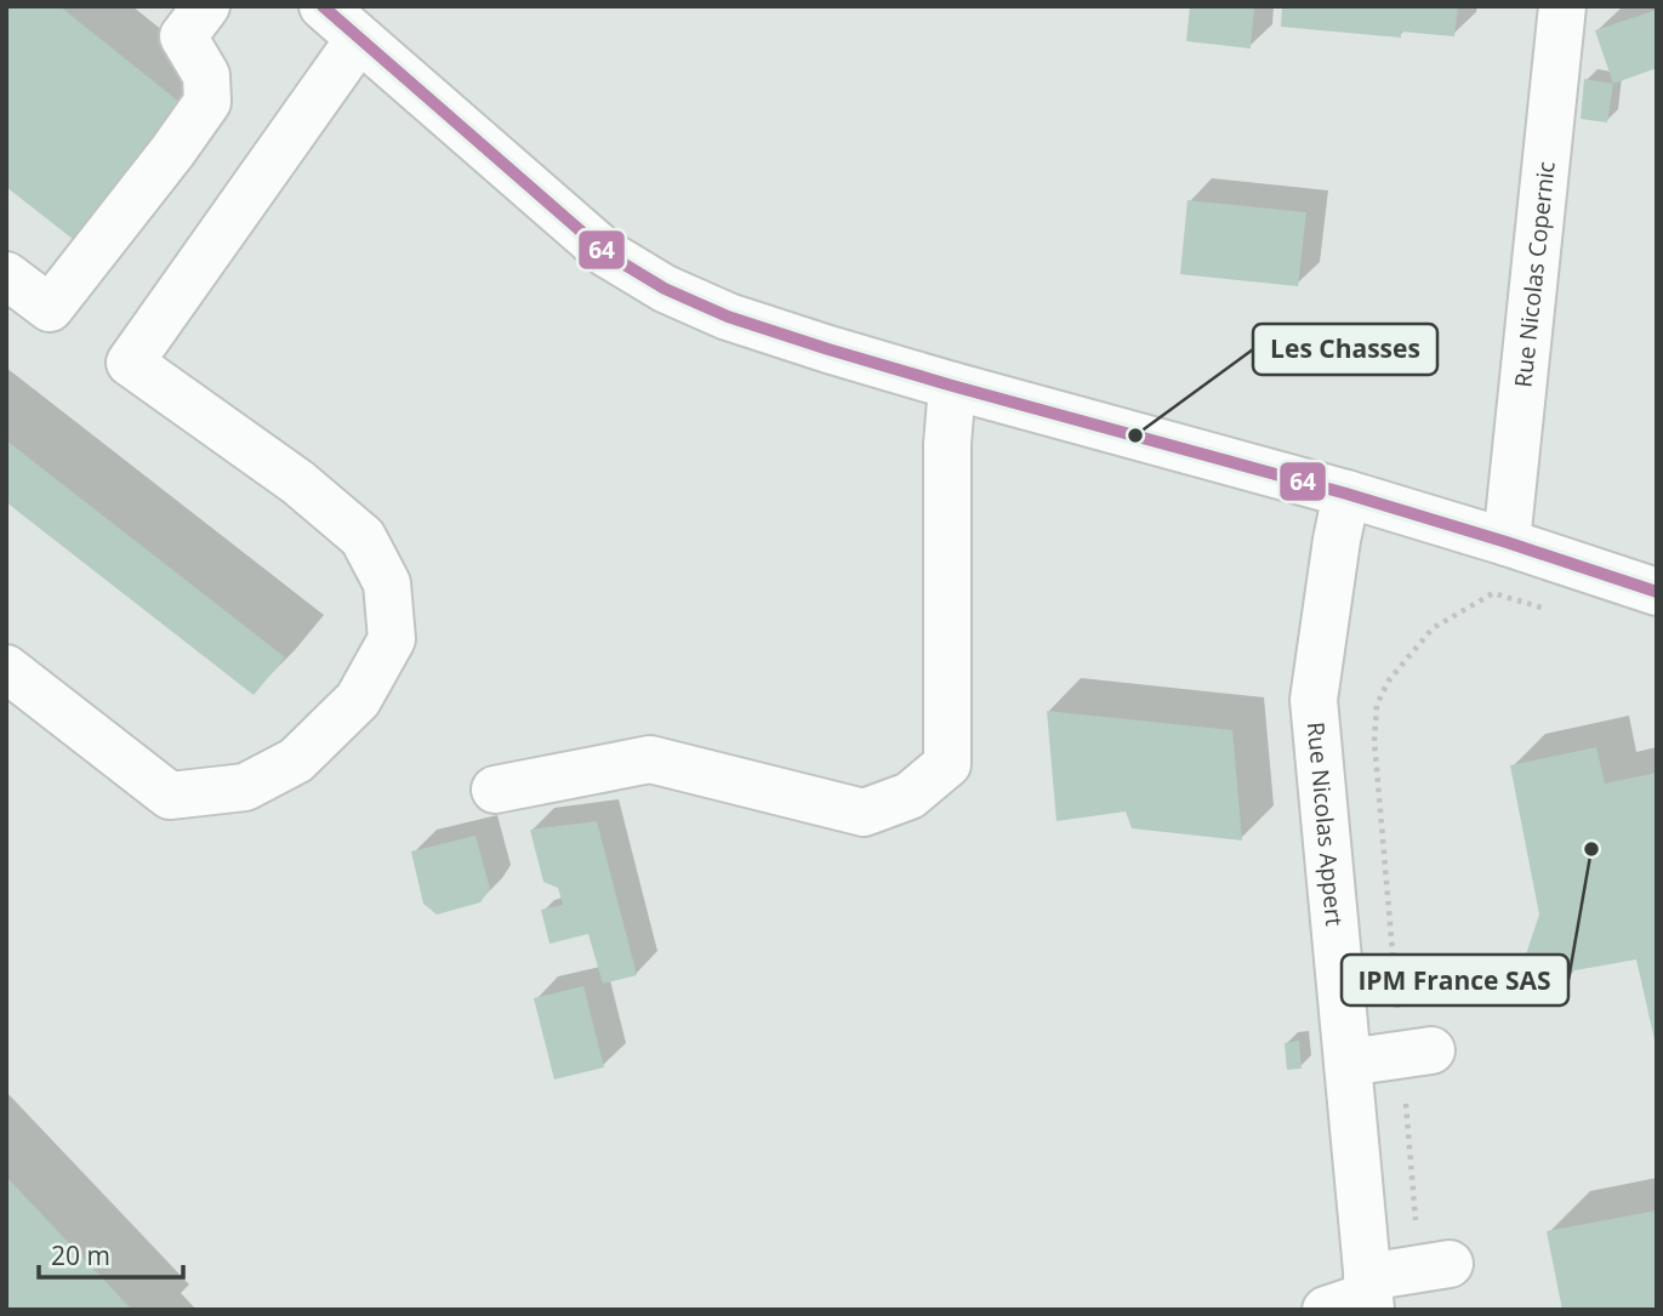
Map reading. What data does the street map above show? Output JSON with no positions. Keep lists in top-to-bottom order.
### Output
{
  "streets": {
    "street": ["Rue Nicolas Copernic", "Rue Nicolas Appert"]
  },
  "places": ["Les Chasses", "IPM France SAS"],
  "lines": ["transit line 64"],
  "scale_bar": "20 m"
}
